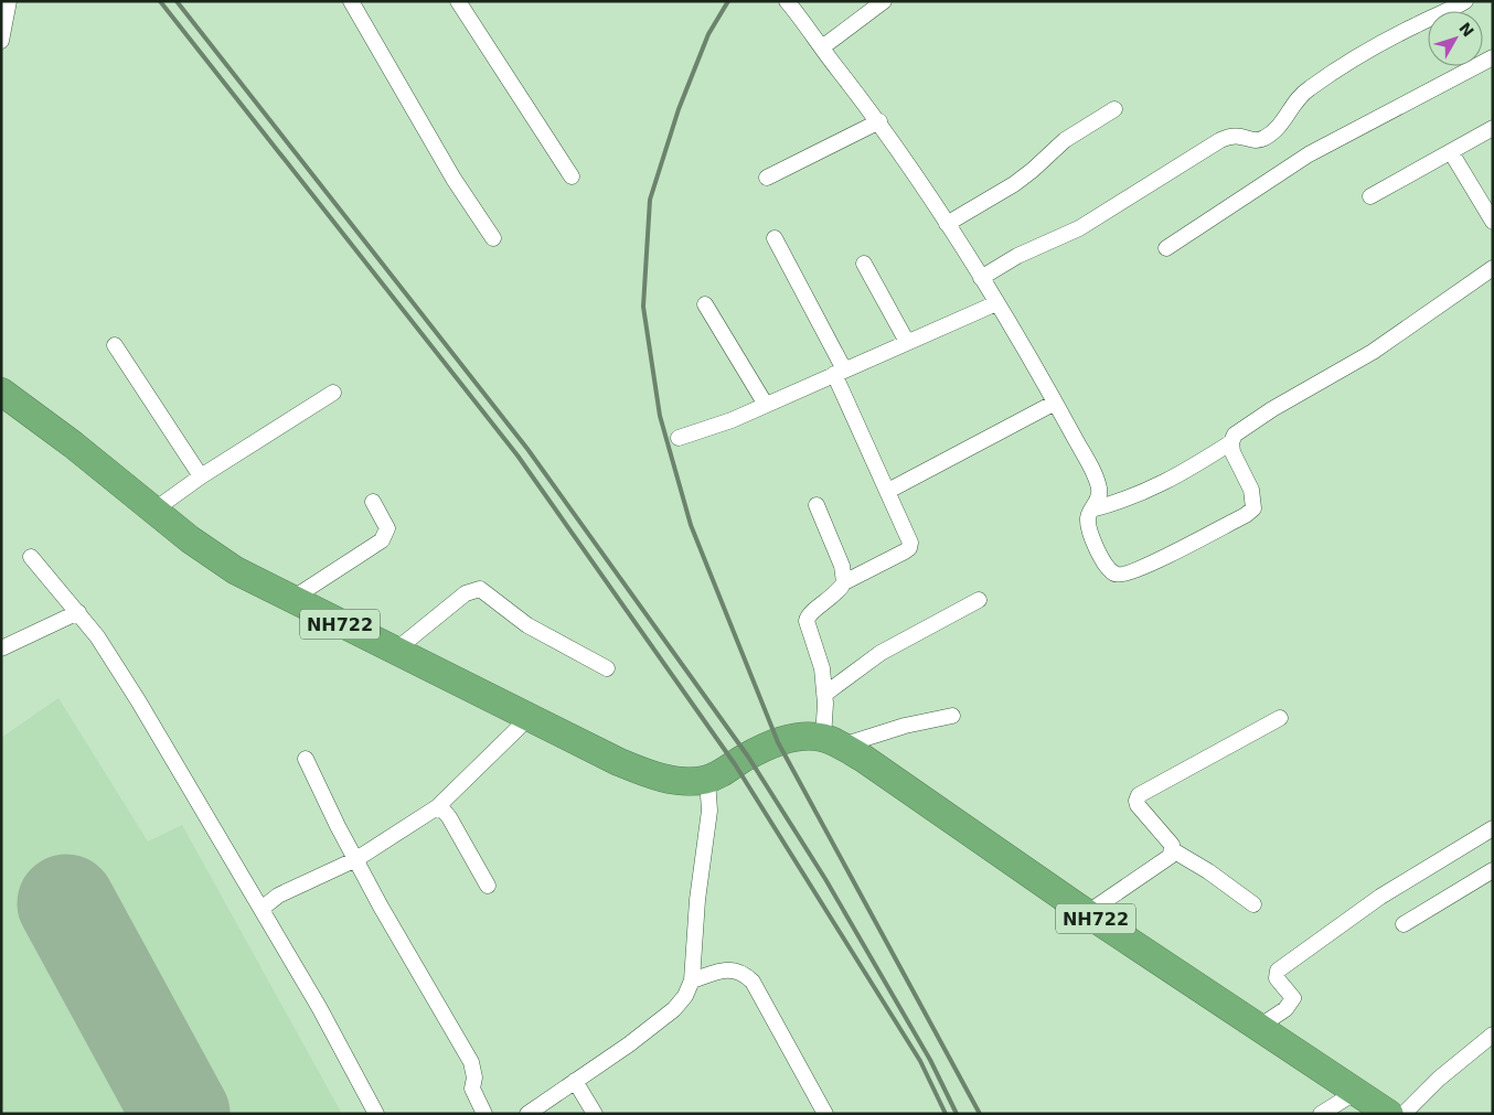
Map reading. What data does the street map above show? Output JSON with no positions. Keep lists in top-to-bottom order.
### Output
{
  "streets": {
    "highway": ["NH722"]
  },
  "north": "top right"
}
